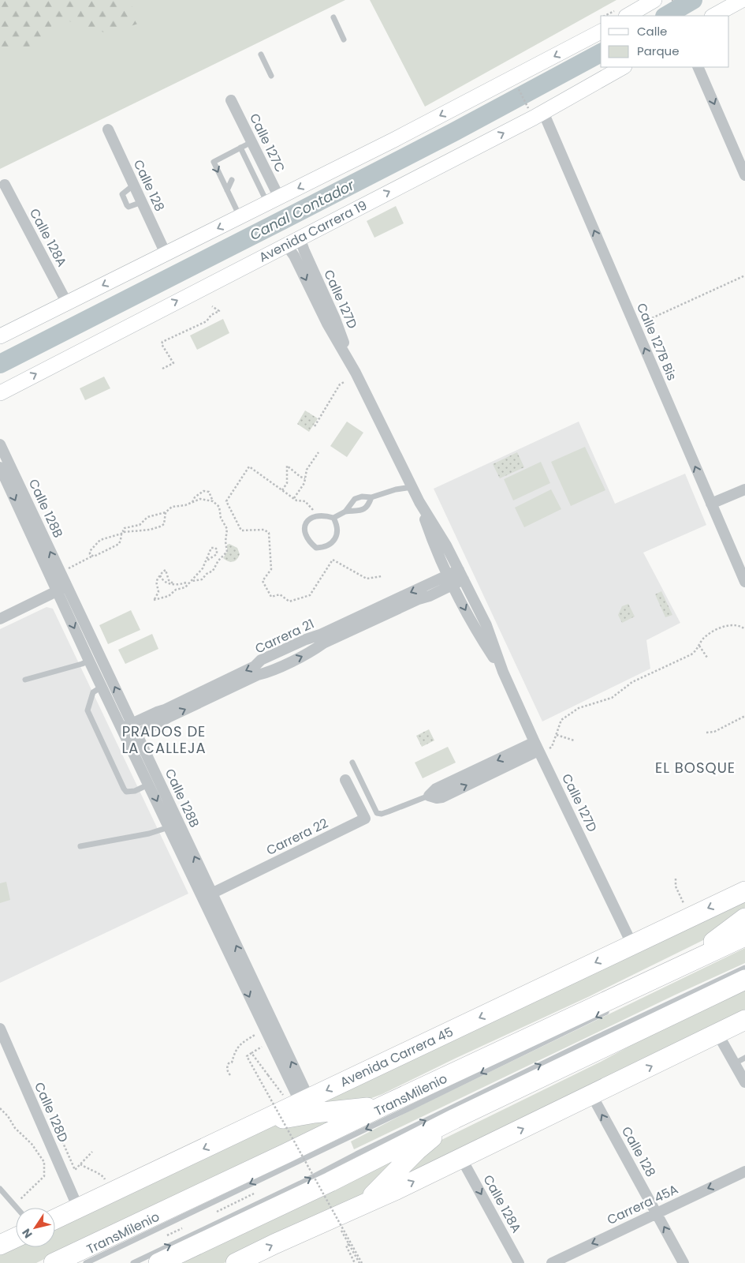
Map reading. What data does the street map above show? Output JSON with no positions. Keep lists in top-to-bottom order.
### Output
{
  "streets": {
    "highway": ["Avenida Carrera 45"],
    "main road": ["Avenida Carrera 19"],
    "street": [
      "Calle 127C",
      "Calle 128",
      "Calle 128A",
      "Calle 127D",
      "Calle 127B Bis",
      "Calle 128B",
      "Carrera 21",
      "Carrera 22",
      "Calle 128D",
      "Carrera 45A"
    ],
    "lane": ["TransMilenio"]
  },
  "crossings": [
    ["Calle 128", "Carrera 45A"],
    ["Avenida Carrera 19", "Calle 127D"],
    ["Avenida Carrera 19", "Calle 127B Bis"],
    ["Calle 127D", "Carrera 21"],
    ["Calle 127D", "Avenida Carrera 45"],
    ["Calle 128B", "Carrera 21"],
    ["Calle 128B", "Carrera 22"],
    ["Calle 128B", "Avenida Carrera 45"],
    ["Avenida Carrera 45", "Calle 128D"]
  ],
  "one_way": [
    "Calle 128",
    "Calle 128A",
    "Calle 127B Bis",
    "Carrera 45A"
  ],
  "districts": ["PRADOS DE LA CALLEJA", "EL BOSQUE"],
  "water": ["Canal Contador"],
  "legend": ["Calle", "Parque"],
  "north": "bottom left"
}
